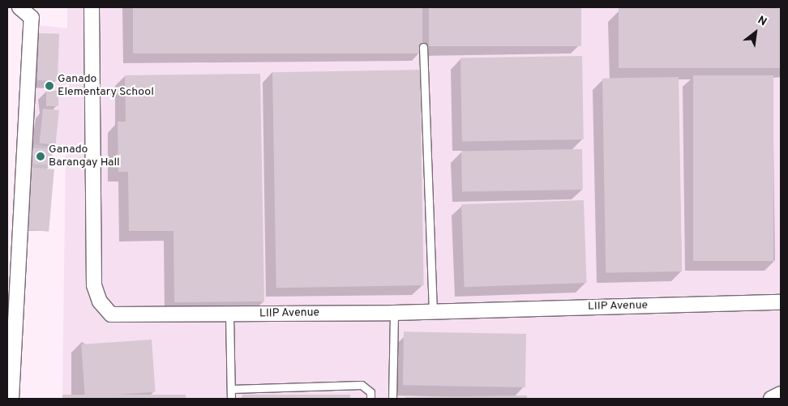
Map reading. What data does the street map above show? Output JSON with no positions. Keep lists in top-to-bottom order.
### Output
{
  "streets": {
    "street": ["LIIP Avenue"]
  },
  "places": ["Ganado Elementary School", "Ganado Barangay Hall"],
  "north": "top right"
}
